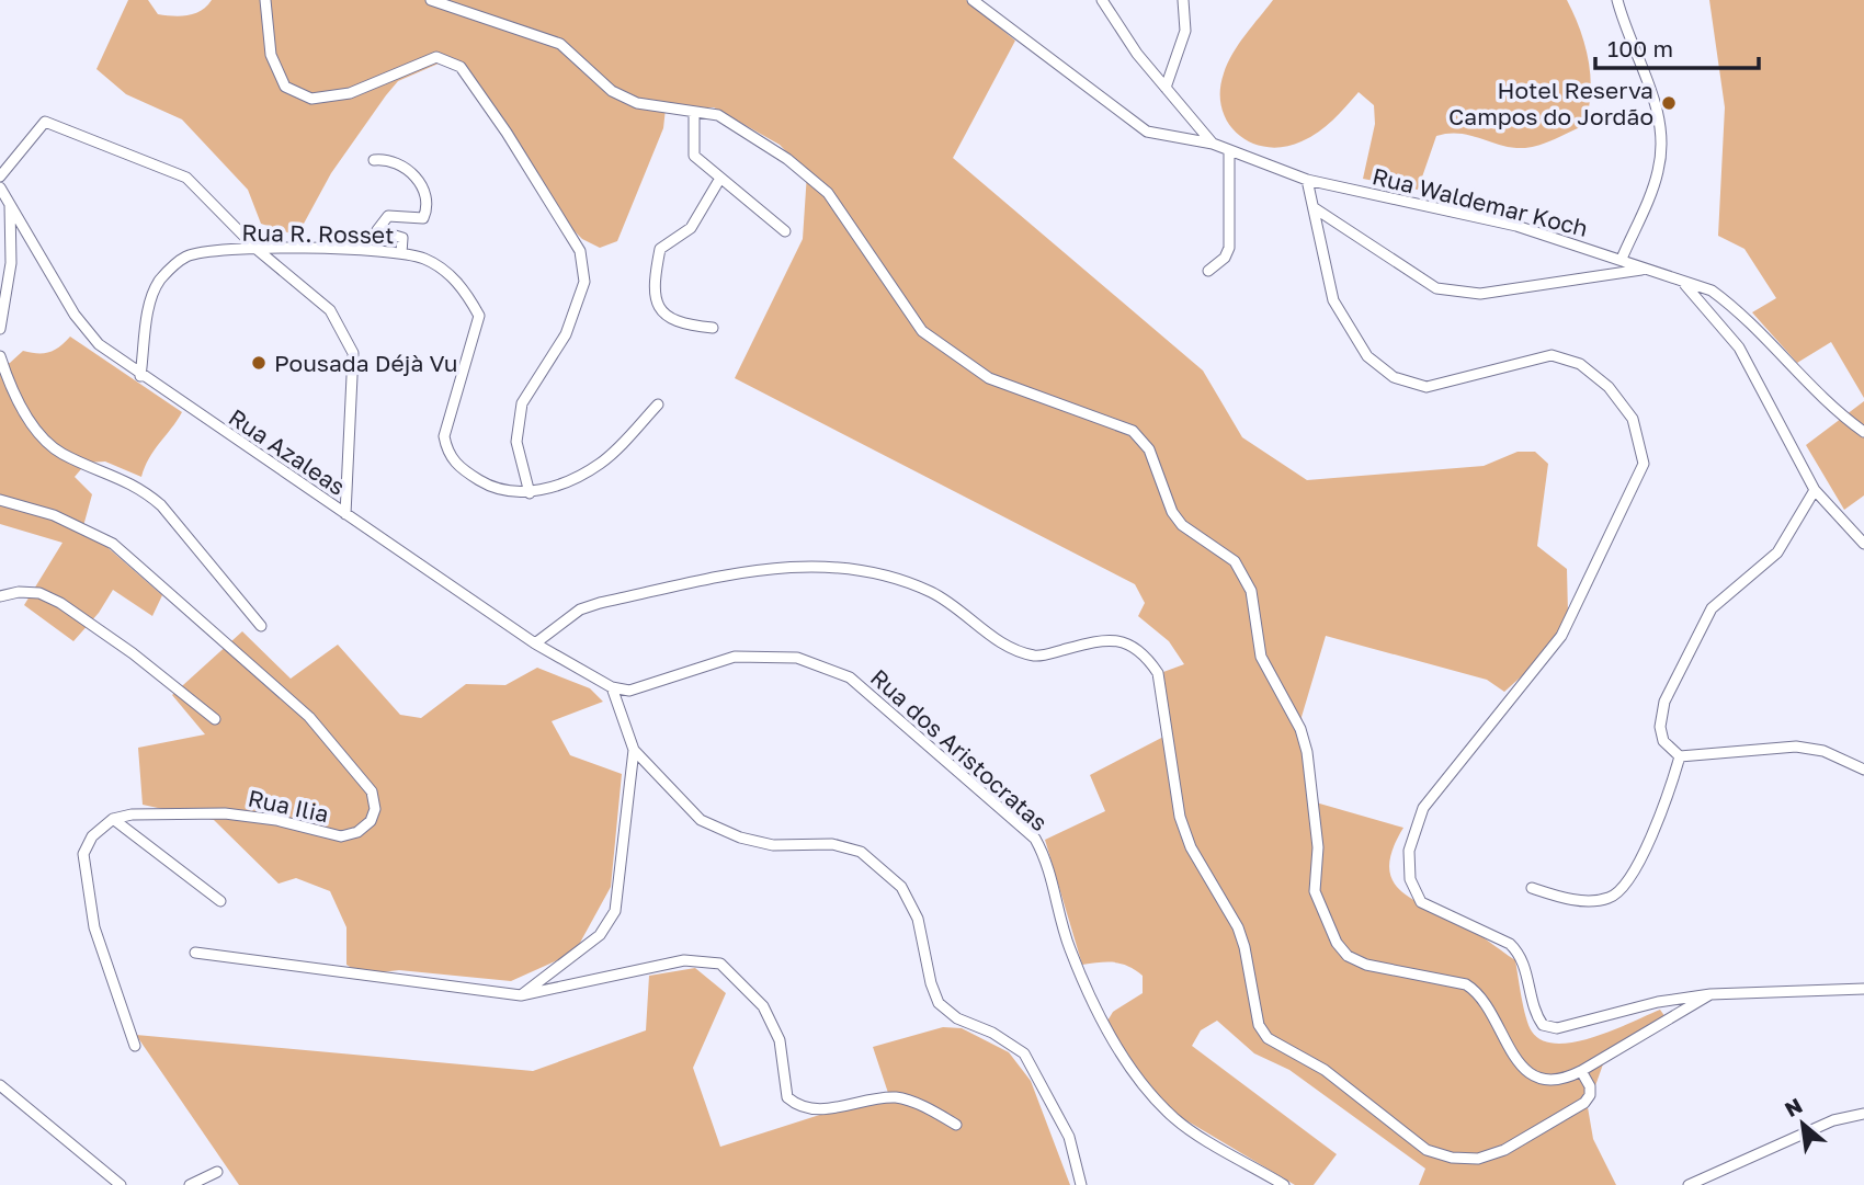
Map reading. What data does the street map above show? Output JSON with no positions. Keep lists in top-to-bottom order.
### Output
{
  "streets": {
    "street": [
      "Rua Waldemar Koch",
      "Rua R. Rosset",
      "Rua Azaleas",
      "Rua dos Aristocratas",
      "Rua Ilia"
    ]
  },
  "crossings": [
    ["Rua R. Rosset", "Rua Azaleas"],
    ["Rua Azaleas", "Rua dos Aristocratas"]
  ],
  "places": ["Hotel Reserva Campos do Jordão", "Pousada Déjà Vu"],
  "scale_bar": "100 m",
  "north": "top left"
}
